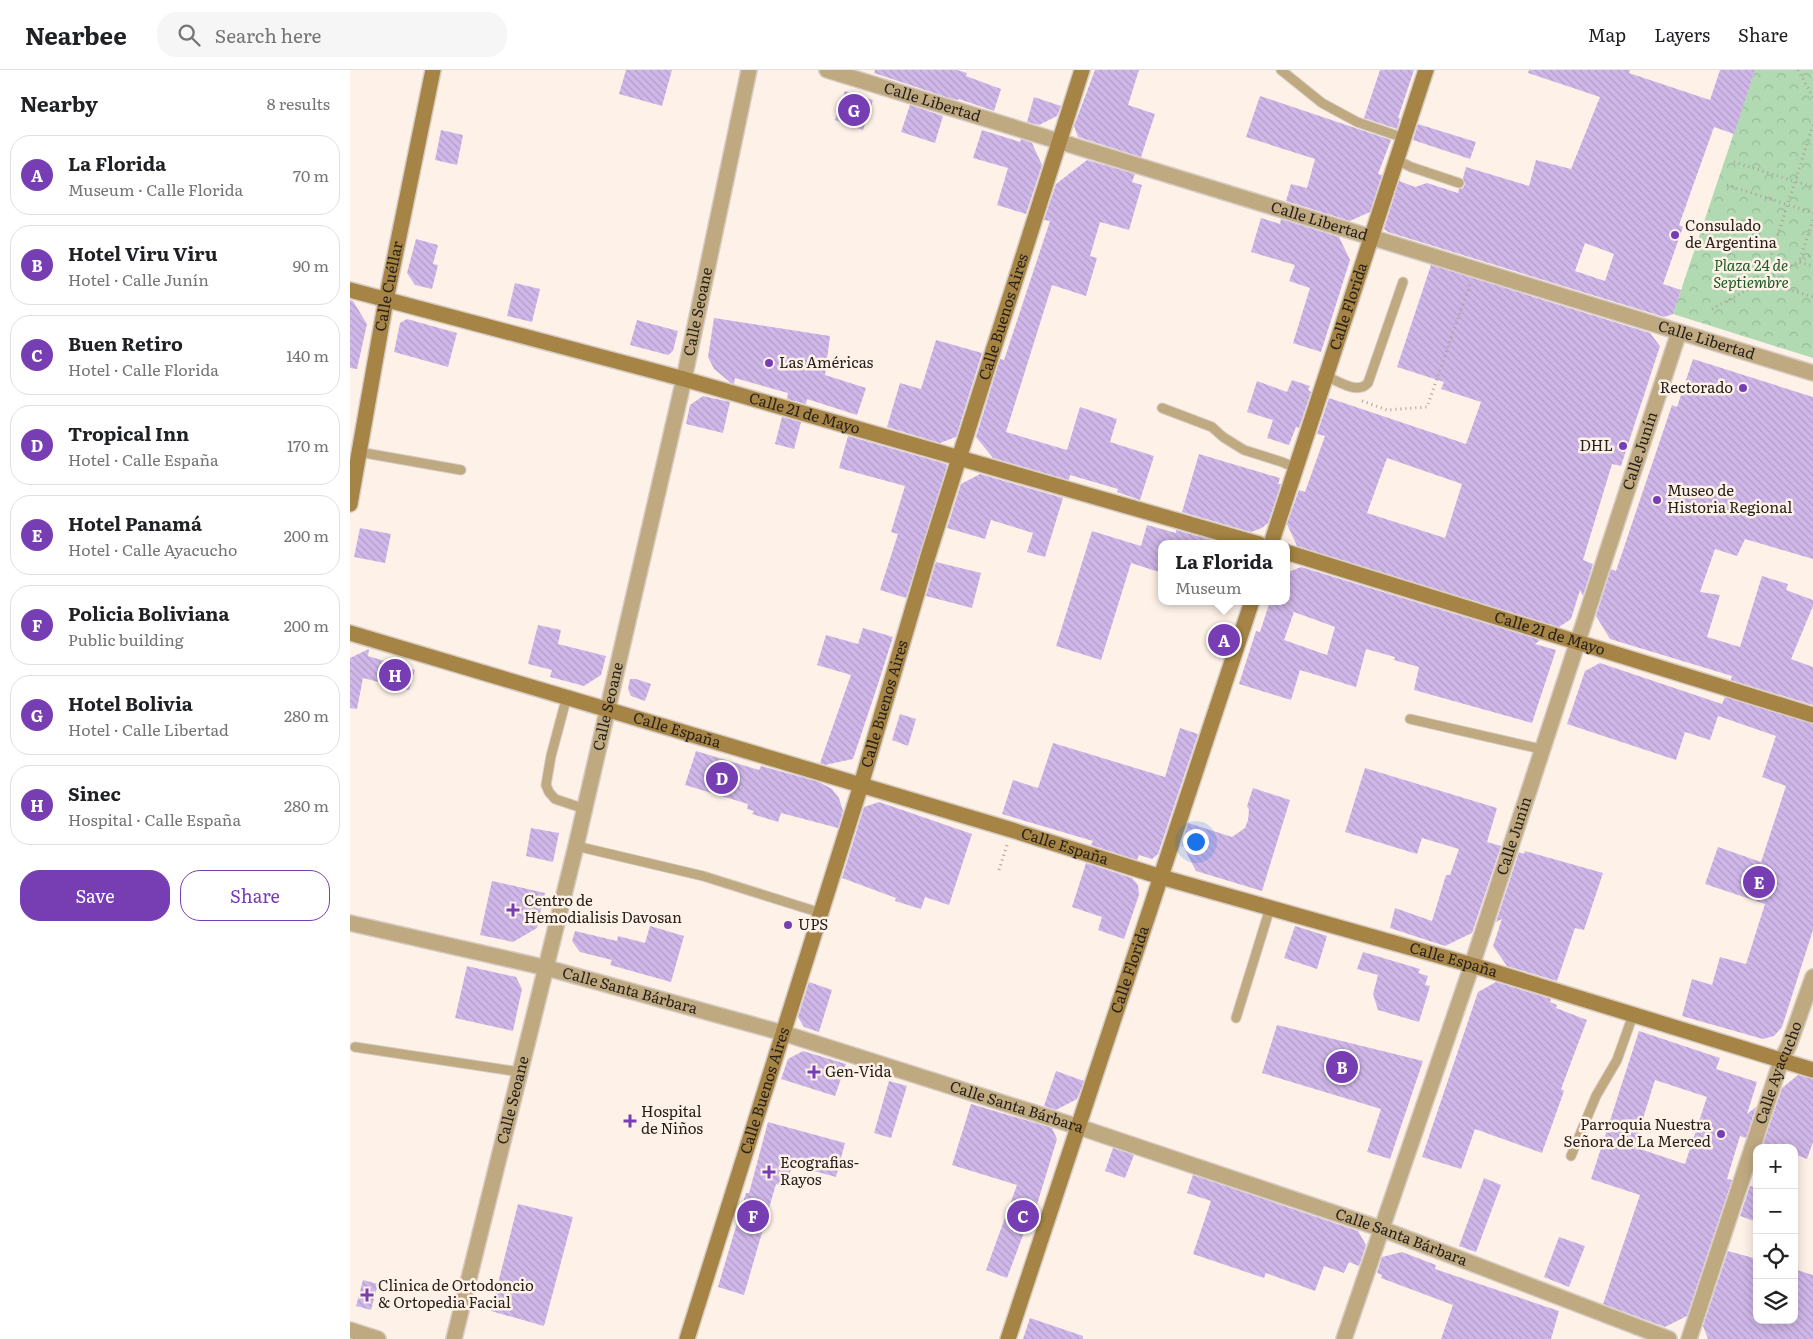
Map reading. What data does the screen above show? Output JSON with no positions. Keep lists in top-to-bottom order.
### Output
{
  "streets": {
    "street": [
      "Calle Libertad",
      "Calle Cuéllar",
      "Calle Florida",
      "Calle Seoane",
      "Calle Buenos Aires",
      "Calle 21 de Mayo",
      "Calle Junín",
      "Calle España",
      "Calle Santa Bárbara",
      "Calle Ayacucho"
    ]
  },
  "crossings": [
    ["Calle Libertad", "Calle Florida"],
    ["Calle Libertad", "Calle Buenos Aires"],
    ["Calle Libertad", "Calle Junín"],
    ["Calle Cuéllar", "Calle 21 de Mayo"],
    ["Calle Florida", "Calle España"],
    ["Calle Florida", "Calle Santa Bárbara"],
    ["Calle Seoane", "Calle 21 de Mayo"],
    ["Calle Seoane", "Calle España"],
    ["Calle Seoane", "Calle Santa Bárbara"],
    ["Calle Buenos Aires", "Calle 21 de Mayo"],
    ["Calle Buenos Aires", "Calle España"],
    ["Calle Buenos Aires", "Calle Santa Bárbara"],
    ["Calle 21 de Mayo", "Calle Junín"],
    ["Calle Junín", "Calle España"],
    ["Calle Junín", "Calle Santa Bárbara"],
    ["Calle España", "Calle Ayacucho"]
  ],
  "parks": ["Plaza 24 de Septiembre"],
  "places": {
    "other": [
      "Consulado de Argentina",
      "Las Américas",
      "Rectorado",
      "DHL",
      "Museo de Historia Regional",
      "UPS",
      "Parroquia Nuestra Señora de La Merced"
    ],
    "health": [
      "Centro de Hemodialisis Davosan",
      "Gen-Vida",
      "Hospital de Niños",
      "Ecografias- Rayos",
      "Clinica de Ortodoncio & Ortopedia Facial"
    ]
  },
  "page": {
    "header": "Nearbee",
    "search": "Search here",
    "nav": ["Map", "Layers", "Share"],
    "heading": ["Nearby", "8 results"],
    "pins": [
      "G",
      "A",
      "H",
      "D",
      "E",
      "B",
      "C",
      "F"
    ],
    "list": [
      {
        "mark": "A",
        "name": "La Florida",
        "note": "Museum · Calle Florida",
        "value": "70 m"
      },
      {
        "mark": "B",
        "name": "Hotel Viru Viru",
        "note": "Hotel · Calle Junín",
        "value": "90 m"
      },
      {
        "mark": "C",
        "name": "Buen Retiro",
        "note": "Hotel · Calle Florida",
        "value": "140 m"
      },
      {
        "mark": "D",
        "name": "Tropical Inn",
        "note": "Hotel · Calle España",
        "value": "170 m"
      },
      {
        "mark": "E",
        "name": "Hotel Panamá",
        "note": "Hotel · Calle Ayacucho",
        "value": "200 m"
      },
      {
        "mark": "F",
        "name": "Policia Boliviana",
        "note": "Public building",
        "value": "200 m"
      },
      {
        "mark": "G",
        "name": "Hotel Bolivia",
        "note": "Hotel · Calle Libertad",
        "value": "280 m"
      },
      {
        "mark": "H",
        "name": "Sinec",
        "note": "Hospital · Calle España",
        "value": "280 m"
      }
    ],
    "popup": ["La Florida", "Museum"],
    "buttons": ["Save", "Share"],
    "map_buttons": ["+", "−"]
  }
}
